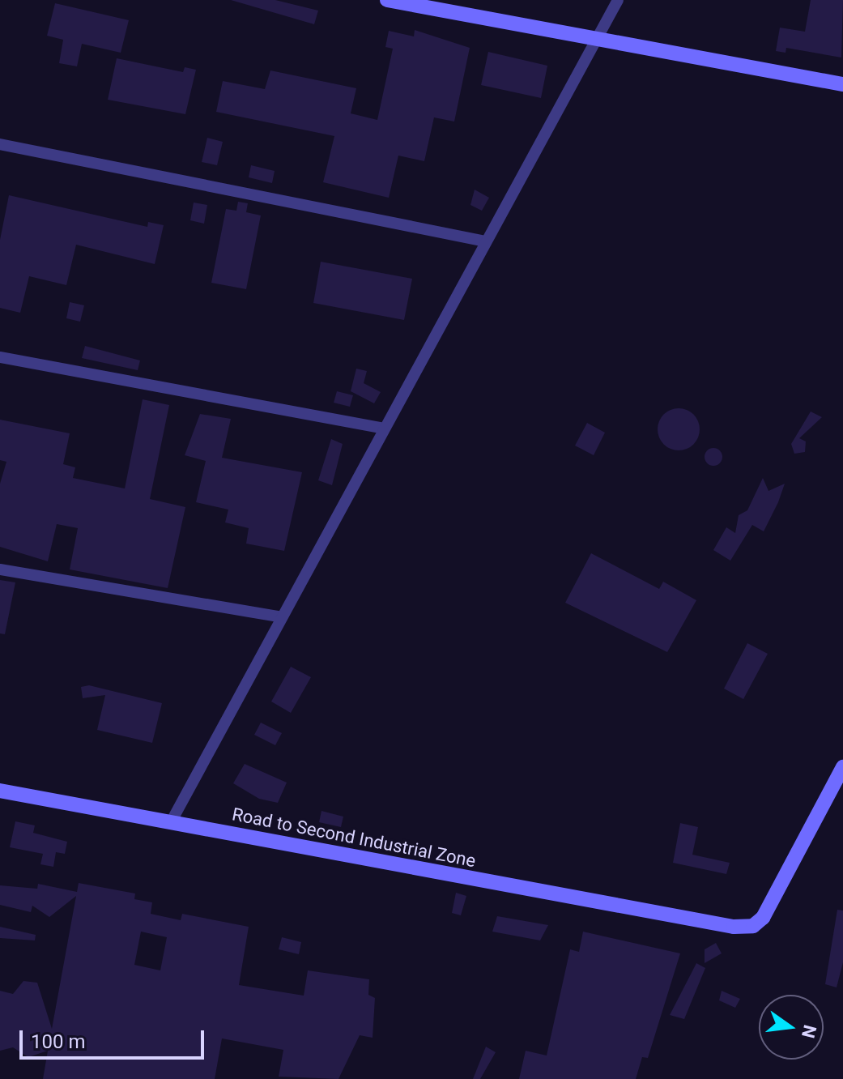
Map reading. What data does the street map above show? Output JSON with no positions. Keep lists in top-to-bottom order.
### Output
{
  "streets": {
    "street": ["Road to Second Industrial Zone"]
  },
  "scale_bar": "100 m",
  "north": "right"
}
